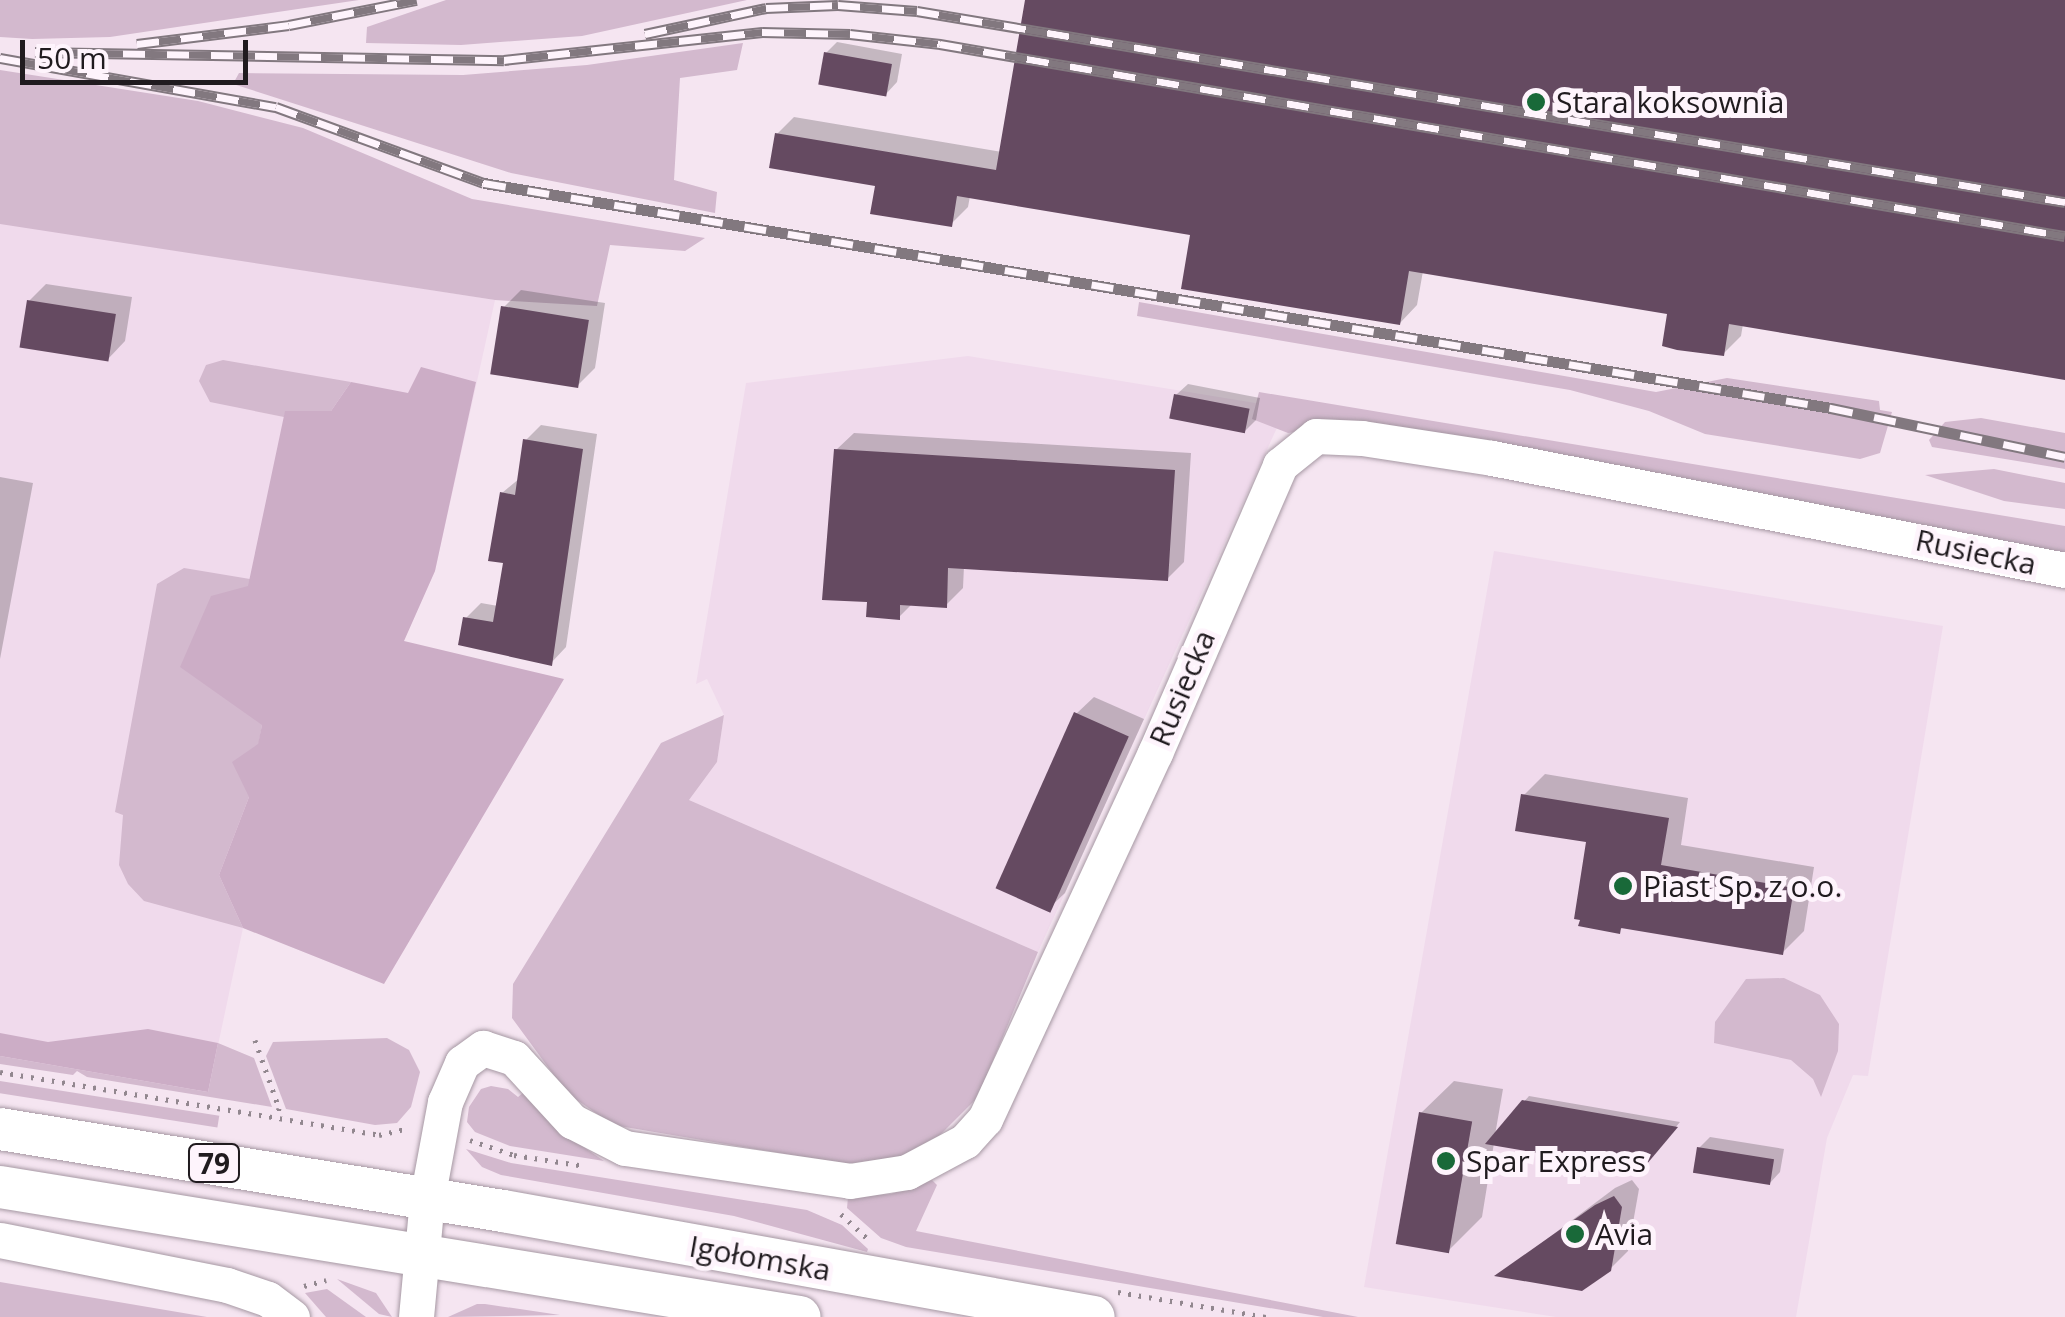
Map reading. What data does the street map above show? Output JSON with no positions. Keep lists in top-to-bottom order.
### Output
{
  "streets": {
    "main road": ["79", "Igołomska"],
    "street": ["Rusiecka"]
  },
  "crossings": [
    ["Rusiecka", "Igołomska"]
  ],
  "places": [
    "Stara koksownia",
    "Piast Sp. z o.o.",
    "Spar Express",
    "Avia"
  ],
  "scale_bar": "50 m"
}
